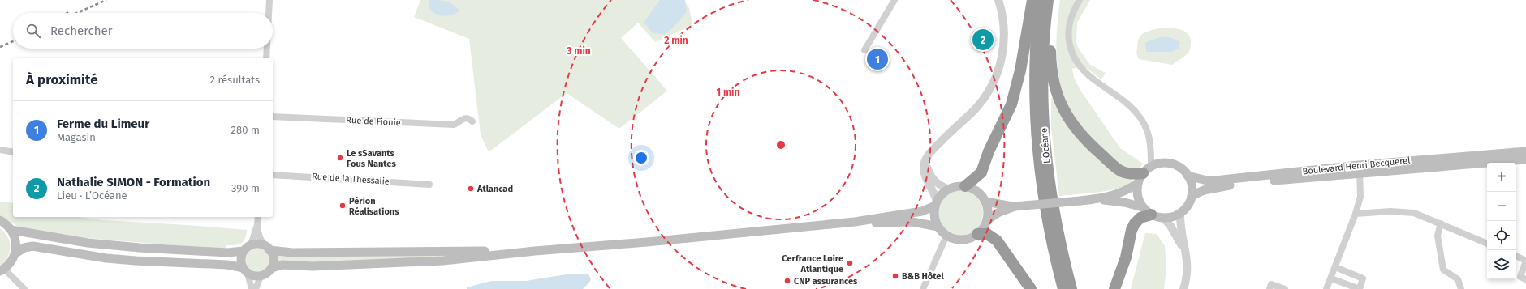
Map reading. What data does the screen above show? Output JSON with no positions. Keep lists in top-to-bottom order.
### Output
{
  "streets": {
    "highway": ["L’Océane"],
    "main road": ["Boulevard Henri Becquerel"],
    "street": ["Rue de Fionie", "Rue de la Thessalie"]
  },
  "places": [
    "Le sSavants Fous Nantes",
    "Atlancad",
    "Périon Réalisations",
    "Cerfrance Loire Atlantique",
    "B&B Hôtel",
    "CNP assurances"
  ],
  "page": {
    "search": "Rechercher",
    "pins": ["2", "1"],
    "heading": ["À proximité", "2 résultats"],
    "list": [
      {
        "mark": "1",
        "name": "Ferme du Limeur",
        "note": "Magasin",
        "value": "280 m"
      },
      {
        "mark": "2",
        "name": "Nathalie SIMON - Formation",
        "note": "Lieu · L’Océane",
        "value": "390 m"
      }
    ],
    "map_buttons": ["+", "−"]
  },
  "rings": ["2 min", "3 min", "1 min"]
}
